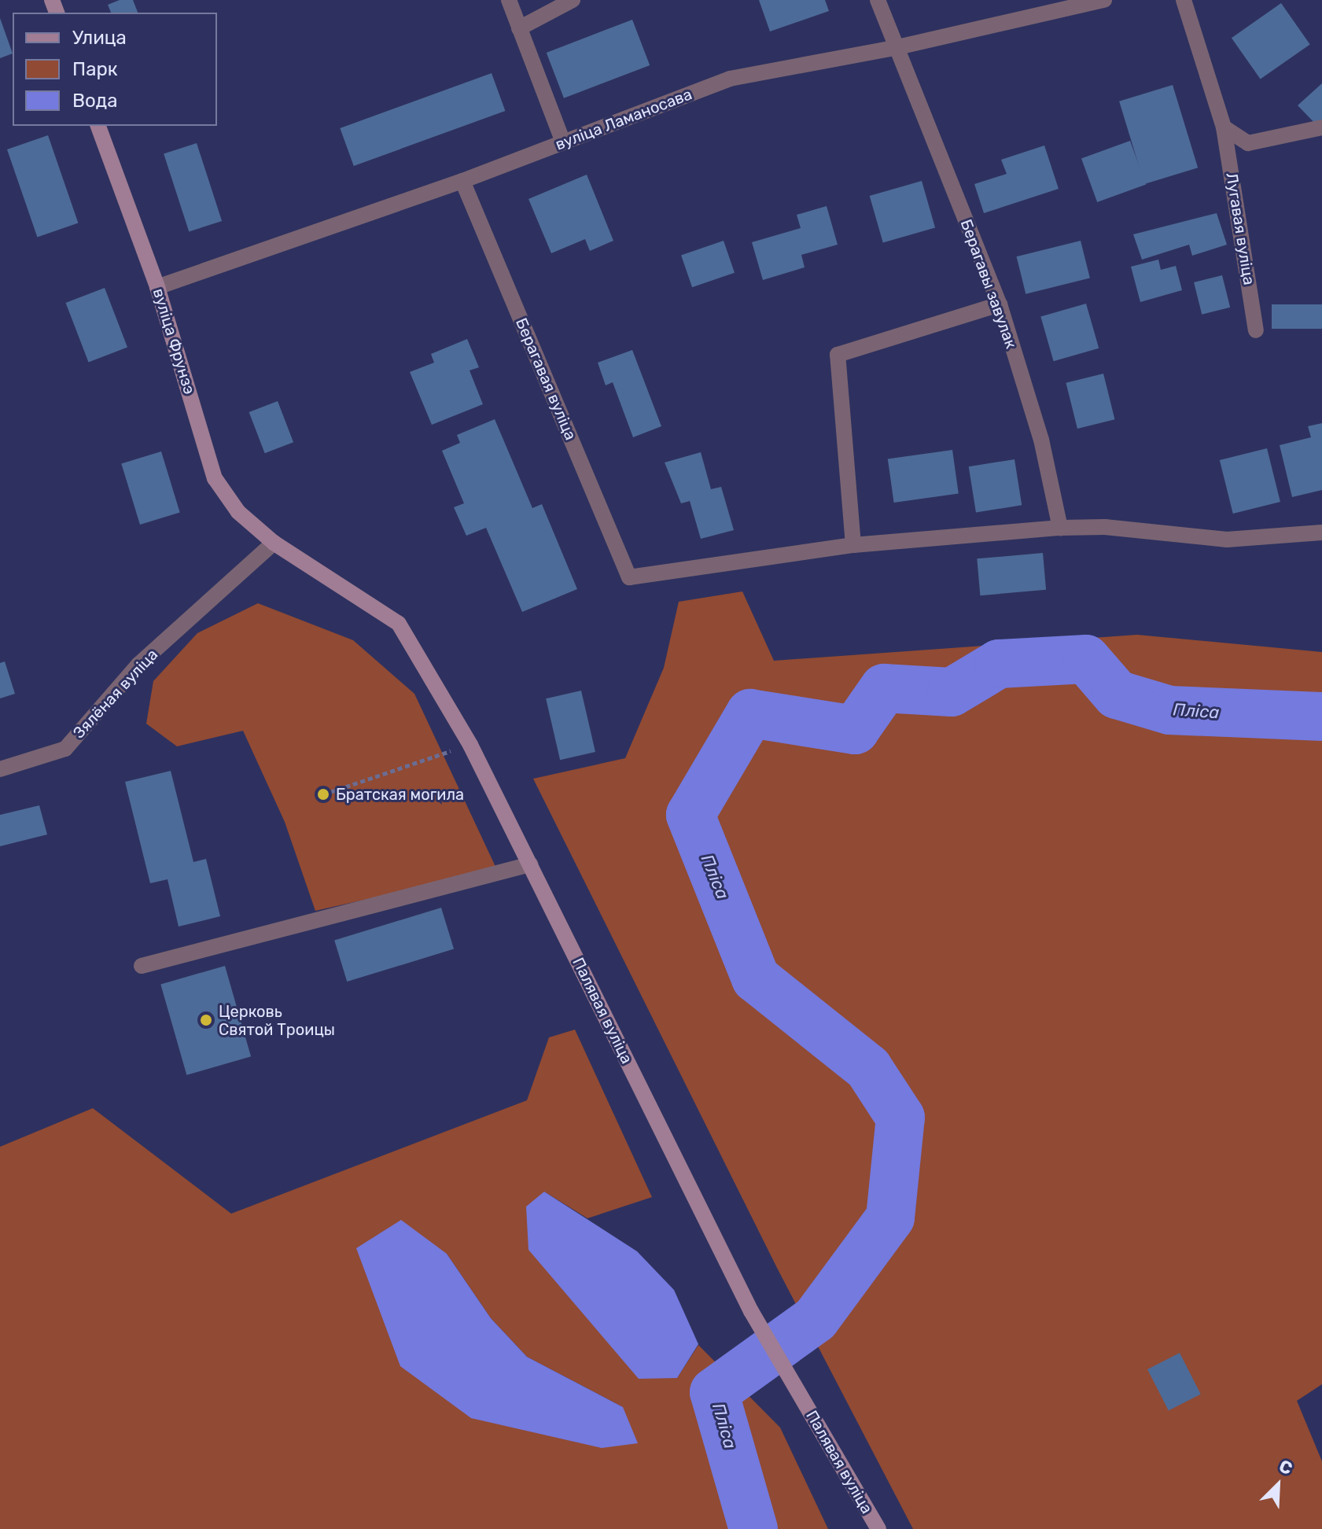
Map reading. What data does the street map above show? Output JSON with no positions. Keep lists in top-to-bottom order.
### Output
{
  "streets": {
    "street": [
      "вуліца Ламаносава",
      "Лугавая вуліца",
      "Берагавы завулак",
      "вуліца Фрунзэ",
      "Берагавая вуліца",
      "Зялёная вуліца",
      "Палявая вуліца"
    ]
  },
  "crossings": [
    ["вуліца Ламаносава", "Берагавы завулак"],
    ["вуліца Ламаносава", "вуліца Фрунзэ"],
    ["вуліца Ламаносава", "Берагавая вуліца"],
    ["вуліца Фрунзэ", "Зялёная вуліца"],
    ["вуліца Фрунзэ", "Палявая вуліца"],
    ["Зялёная вуліца", "Палявая вуліца"]
  ],
  "water": ["Пліса"],
  "places": ["Братская могила", "Церковь Святой Троицы"],
  "legend": ["Улица", "Парк", "Вода"],
  "north": "top right"
}
